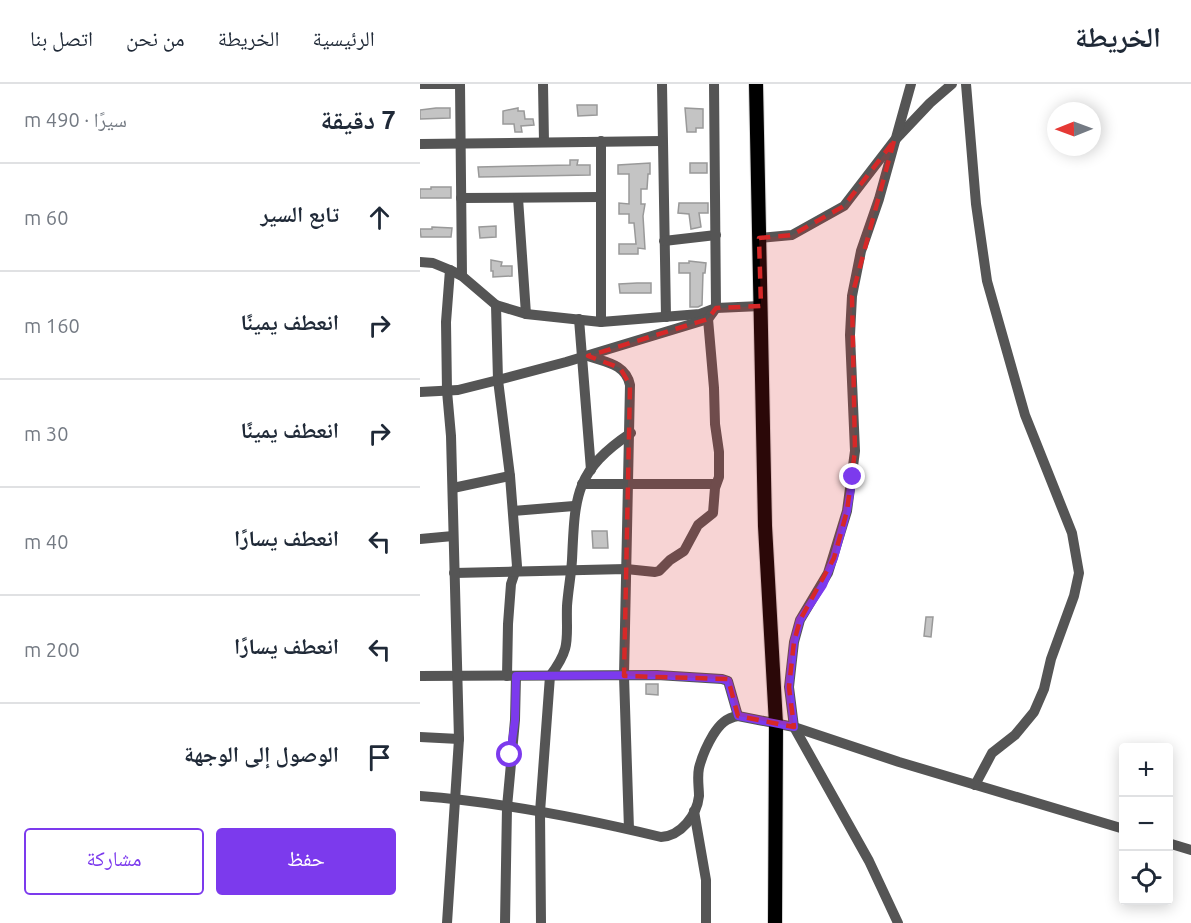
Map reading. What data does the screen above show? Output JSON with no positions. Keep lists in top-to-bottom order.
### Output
{
  "north": "left",
  "page": {
    "header": "الخريطة",
    "nav": [
      "الرئيسية",
      "الخريطة",
      "من نحن",
      "اتصل بنا"
    ],
    "heading": ["7 دقيقة", "سيرًا · 490 m"],
    "list": [
      ["تابع السير", "60 m"],
      ["انعطف يمينًا", "160 m"],
      ["انعطف يمينًا", "30 m"],
      ["انعطف يسارًا", "40 m"],
      ["انعطف يسارًا", "200 m"],
      "الوصول إلى الوجهة"
    ],
    "map_buttons": ["+", "−"],
    "buttons": ["حفظ", "مشاركة"]
  }
}
